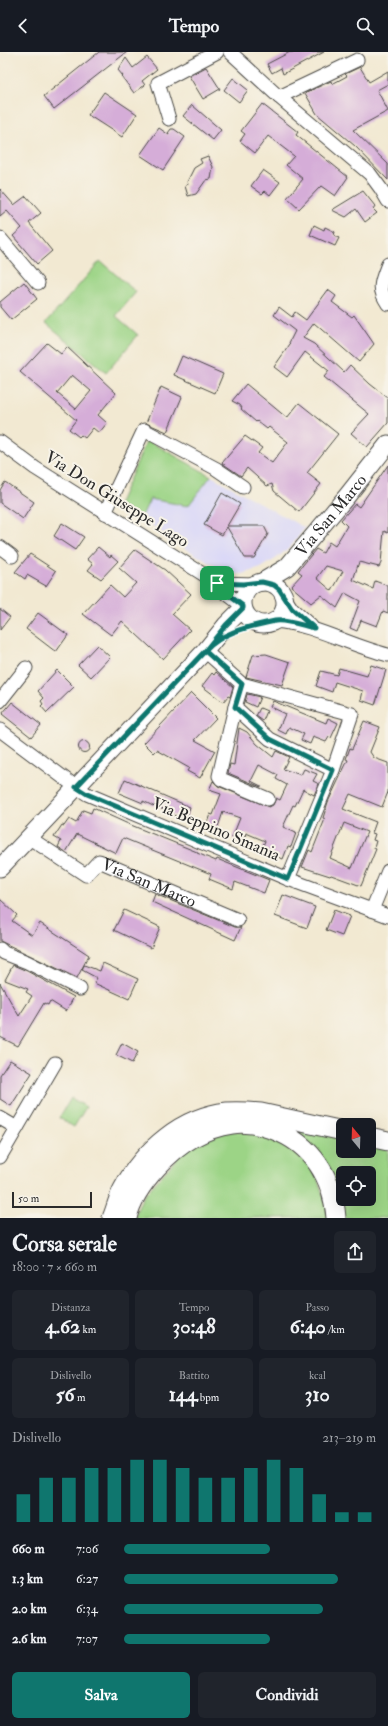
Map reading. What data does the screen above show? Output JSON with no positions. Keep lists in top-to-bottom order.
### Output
{
  "streets": {
    "main road": ["Via San Marco"],
    "street": ["Via Don Giuseppe Lago", "Via Beppino Smania"]
  },
  "crossings": [
    ["Via Don Giuseppe Lago", "Via San Marco"]
  ],
  "scale_bar": "50 m",
  "north": "top",
  "page": {
    "header": "Tempo",
    "scale": "50 m",
    "heading": ["Corsa serale", "18:00 · 7 × 660 m"],
    "stats": [
      ["Distanza", "4.62 km"],
      ["Tempo", "30:48"],
      ["Passo", "6:40 /km"],
      ["Dislivello", "56 m"],
      ["Battito", "144 bpm"],
      ["kcal", "310"]
    ],
    "chart": ["Dislivello", "213–219 m"],
    "list": [
      {
        "name": "660 m",
        "note": "7:06"
      },
      {
        "name": "1.3 km",
        "note": "6:27"
      },
      {
        "name": "2.0 km",
        "note": "6:34"
      },
      {
        "name": "2.6 km",
        "note": "7:07"
      }
    ],
    "buttons": ["Salva", "Condividi"]
  }
}
